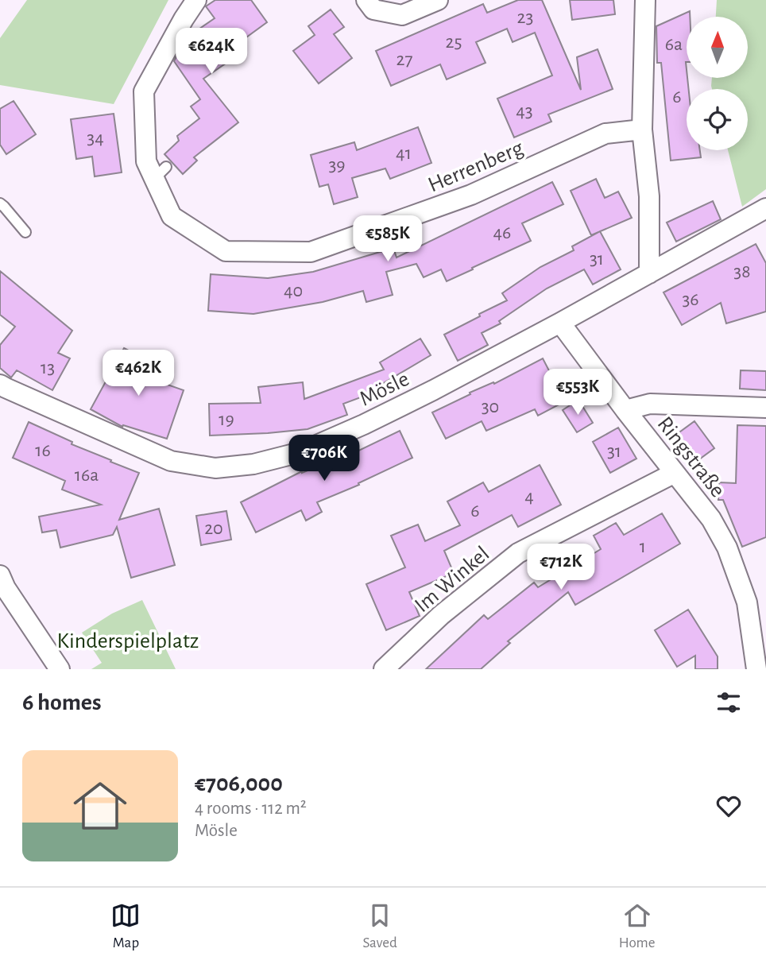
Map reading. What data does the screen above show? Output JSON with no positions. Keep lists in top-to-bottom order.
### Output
{
  "streets": {
    "street": [
      "Herrenberg",
      "Mösle",
      "Ringstraße",
      "Im Winkel"
    ]
  },
  "crossings": [
    ["Ringstraße", "Im Winkel"]
  ],
  "parks": ["Kinderspielplatz"],
  "house_numbers": [
    "23",
    "25",
    "6a",
    "27",
    "6",
    "43",
    "34",
    "41",
    "39",
    "46",
    "31",
    "38",
    "40",
    "36",
    "13",
    "30",
    "19",
    "16",
    "31",
    "16a",
    "4",
    "6",
    "20",
    "1"
  ],
  "north": "top",
  "page": {
    "price": [
      "€624K",
      "€585K",
      "€462K",
      "€553K",
      "€706K",
      "€712K"
    ],
    "heading": "6 homes",
    "list": [
      {
        "name": "€706,000",
        "note": "4 rooms · 112 m² · Mösle"
      }
    ],
    "tabs": ["Map", "Saved", "Home"]
  }
}
